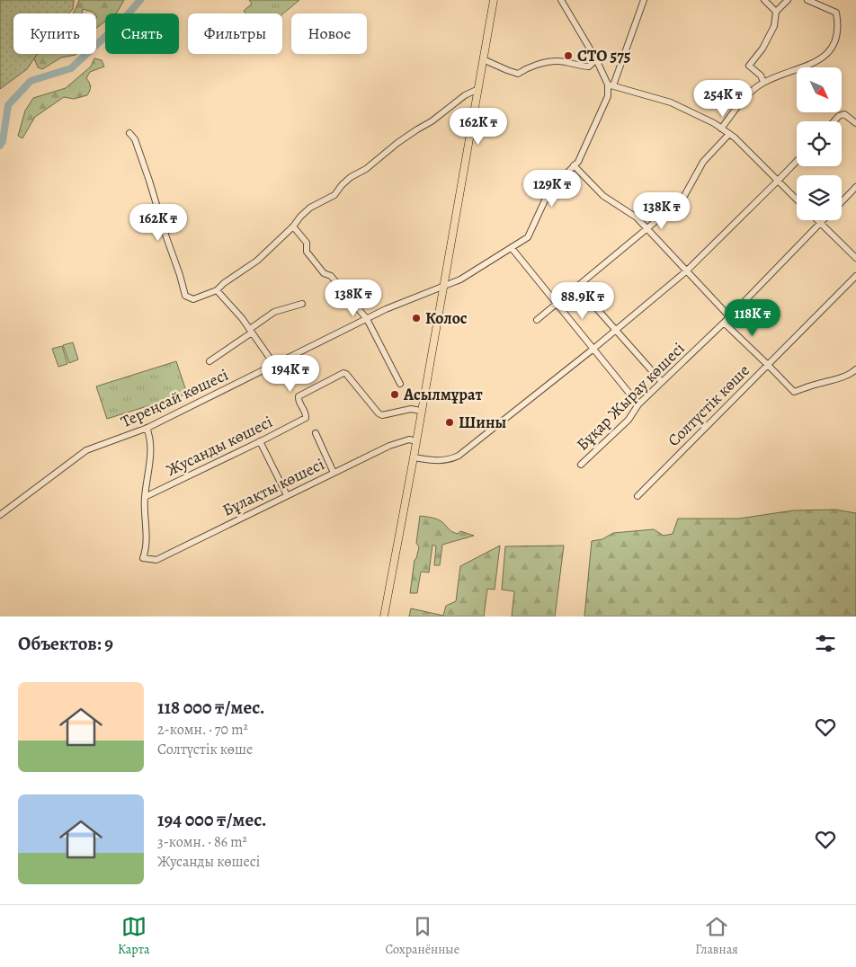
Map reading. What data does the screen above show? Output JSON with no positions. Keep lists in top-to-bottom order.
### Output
{
  "streets": {
    "street": [
      "Бұқар Жырау көшесі",
      "Тереңсай көшесі",
      "Солтүстік көше",
      "Жусанды көшесі",
      "Бұлақты көшесі"
    ]
  },
  "crossings": [
    ["Жусанды көшесі", "Бұлақты көшесі"]
  ],
  "places": [
    "СТО 575",
    "Колос",
    "Асылмұрат",
    "Шины"
  ],
  "north": "bottom right",
  "page": {
    "chip": [
      "Купить",
      "Снять",
      "Фильтры",
      "Новое"
    ],
    "price": [
      "254K ₸",
      "162K ₸",
      "129K ₸",
      "138K ₸",
      "162K ₸",
      "138K ₸",
      "88.9K ₸",
      "118K ₸",
      "194K ₸"
    ],
    "heading": "Объектов: 9",
    "list": [
      {
        "name": "118 000 ₸/мес.",
        "note": "2-комн. · 70 m² · Солтүстік көше"
      },
      {
        "name": "194 000 ₸/мес.",
        "note": "3-комн. · 86 m² · Жусанды көшесі"
      }
    ],
    "tabs": ["Карта", "Сохранённые", "Главная"]
  }
}
